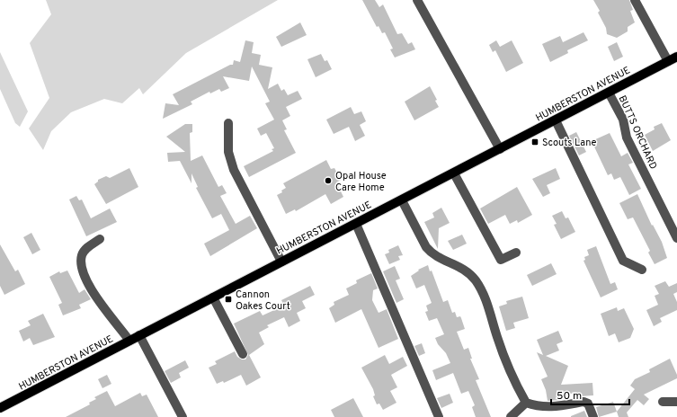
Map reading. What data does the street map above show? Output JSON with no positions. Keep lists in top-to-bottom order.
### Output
{
  "streets": {
    "main road": ["HUMBERSTON AVENUE"],
    "street": ["BUTTS ORCHARD"]
  },
  "crossings": [
    ["HUMBERSTON AVENUE", "BUTTS ORCHARD"]
  ],
  "places": {
    "transit": ["Scouts Lane", "Cannon Oakes Court"],
    "other": ["Opal House Care Home"]
  },
  "scale_bar": "50 m"
}
